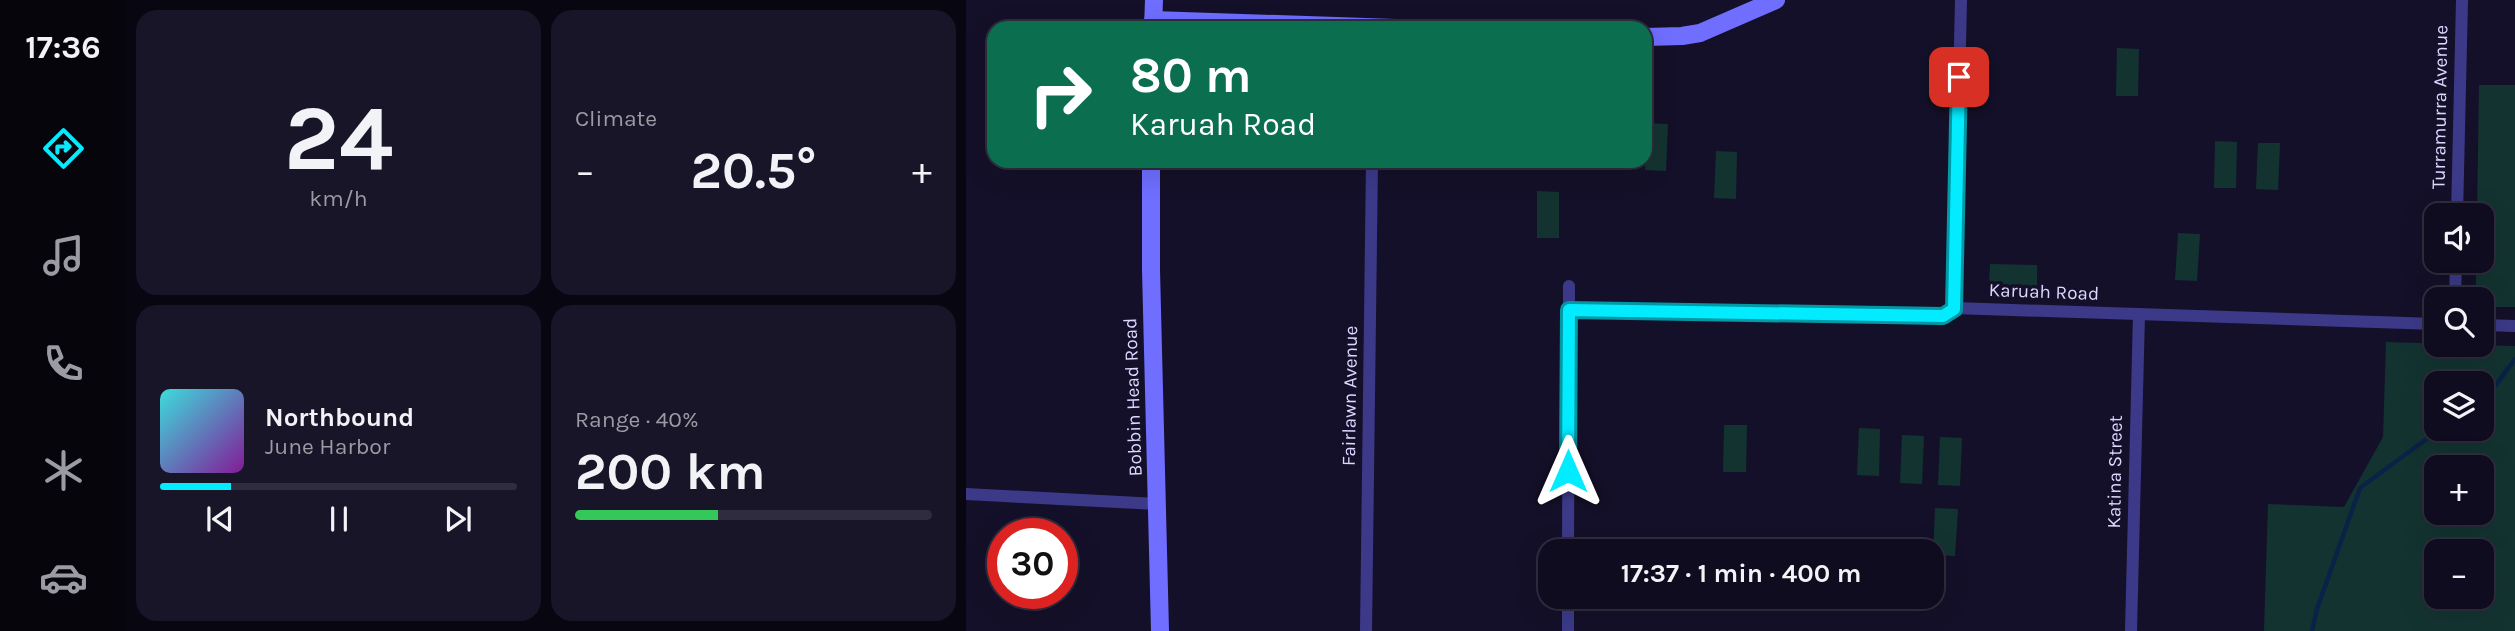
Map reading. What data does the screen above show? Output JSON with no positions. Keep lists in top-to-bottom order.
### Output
{
  "streets": {
    "main road": ["Bobbin Head Road"],
    "street": [
      "Turramurra Avenue",
      "Karuah Road",
      "Fairlawn Avenue",
      "Katina Street"
    ]
  },
  "crossings": [
    ["Karuah Road", "Katina Street"]
  ],
  "page": {
    "tabs": "17:36",
    "tile": [
      ["24", "km/h"],
      "Climate",
      ["Range · 40%", "200 km"]
    ],
    "turn": ["80 m", "Karuah Road"],
    "heat": ["−", "20.5°", "+"],
    "map_buttons": ["+", "−"],
    "song": ["Northbound", "June Harbor"],
    "limit": "30",
    "trip": "17:37 · 1 min · 400 m"
  }
}
